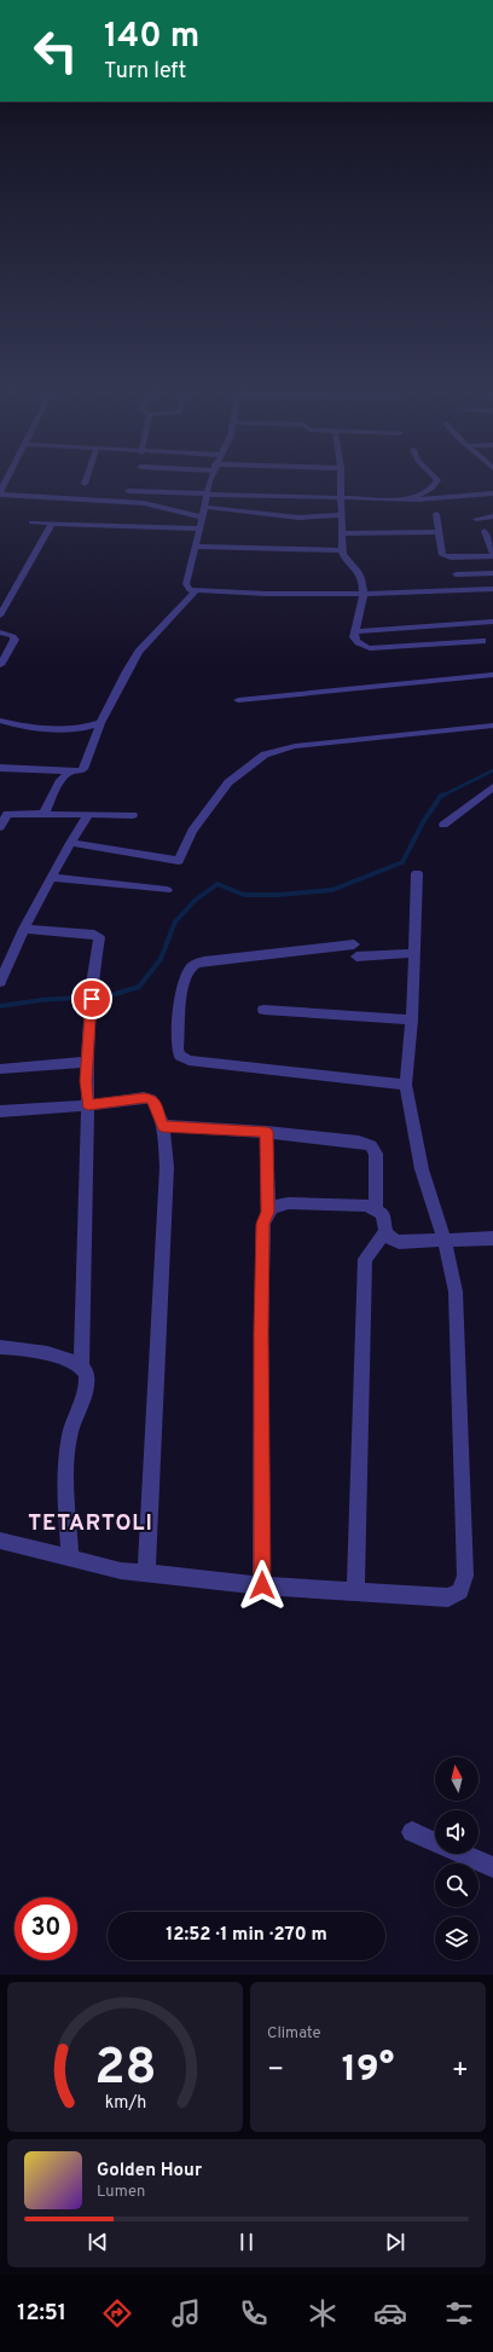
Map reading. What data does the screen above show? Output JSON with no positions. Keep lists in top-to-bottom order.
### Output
{
  "districts": ["TETARTOLI"],
  "north": "top",
  "page": {
    "turn": ["140 m", "Turn left"],
    "limit": "30",
    "trip": "12:52 · 1 min · 270 m",
    "tile": "Climate",
    "heat": ["−", "19°", "+"],
    "song": ["Golden Hour", "Lumen"],
    "tabs": "12:51",
    "gauge": ["28", "km/h"]
  }
}
